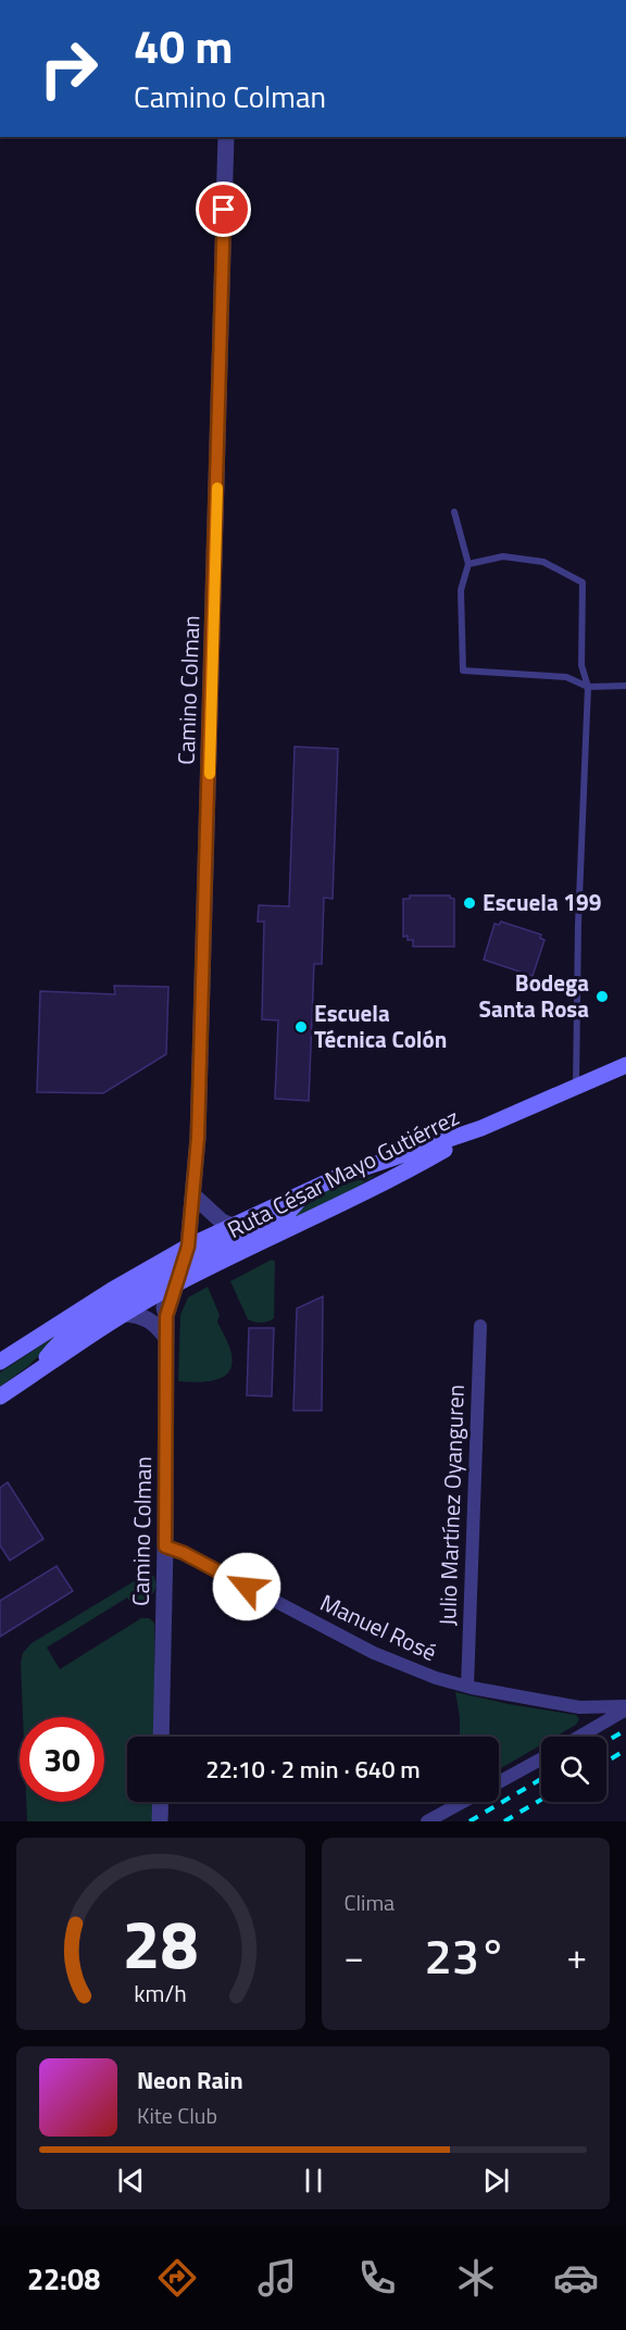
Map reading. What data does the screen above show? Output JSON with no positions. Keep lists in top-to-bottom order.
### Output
{
  "streets": {
    "main road": ["Ruta César Mayo Gutiérrez"],
    "street": ["Camino Colman", "Julio Martínez Oyanguren", "Manuel Rosé"]
  },
  "crossings": [
    ["Camino Colman", "Ruta César Mayo Gutiérrez"],
    ["Camino Colman", "Manuel Rosé"],
    ["Julio Martínez Oyanguren", "Manuel Rosé"]
  ],
  "places": ["Escuela 199", "Bodega Santa Rosa", "Escuela Técnica Colón"],
  "page": {
    "turn": ["40 m", "Camino Colman"],
    "limit": "30",
    "trip": "22:10 · 2 min · 640 m",
    "tile": "Clima",
    "heat": ["−", "23°", "+"],
    "song": ["Neon Rain", "Kite Club"],
    "tabs": "22:08",
    "gauge": ["28", "km/h"]
  }
}
